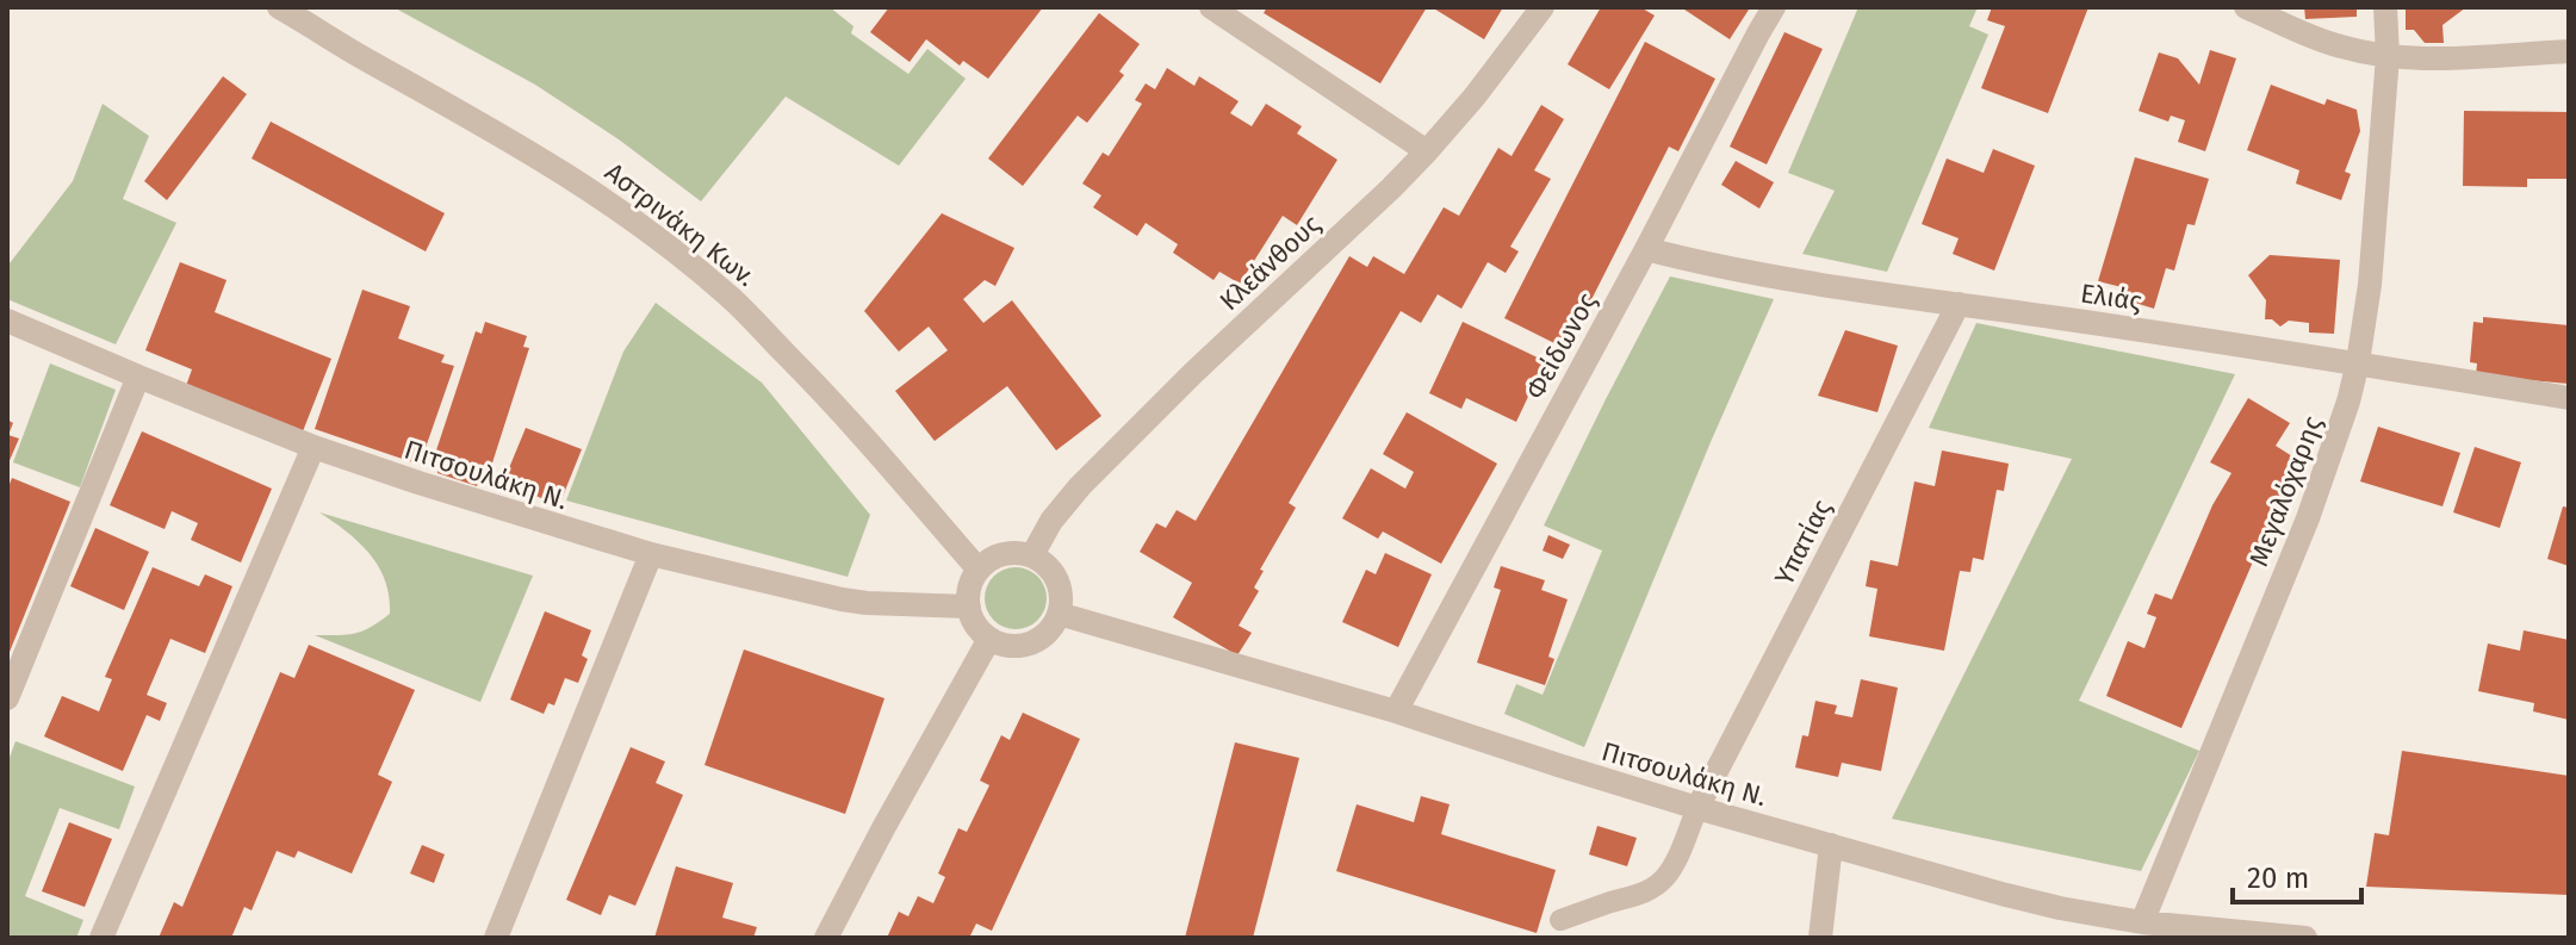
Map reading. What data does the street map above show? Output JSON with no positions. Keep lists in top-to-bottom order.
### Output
{
  "streets": {
    "street": [
      "Αστρινάκη Κων.",
      "Κλεάνθους",
      "Ελιάς",
      "Φείδωνος",
      "Πιτσουλάκη Ν.",
      "Μεγαλόχαρης",
      "Υπατίας"
    ]
  },
  "crossings": [
    ["Αστρινάκη Κων.", "Κλεάνθους"],
    ["Αστρινάκη Κων.", "Πιτσουλάκη Ν."],
    ["Κλεάνθους", "Πιτσουλάκη Ν."],
    ["Ελιάς", "Φείδωνος"],
    ["Ελιάς", "Μεγαλόχαρης"],
    ["Ελιάς", "Υπατίας"],
    ["Φείδωνος", "Πιτσουλάκη Ν."],
    ["Πιτσουλάκη Ν.", "Μεγαλόχαρης"],
    ["Πιτσουλάκη Ν.", "Υπατίας"]
  ],
  "scale_bar": "20 m"
}
